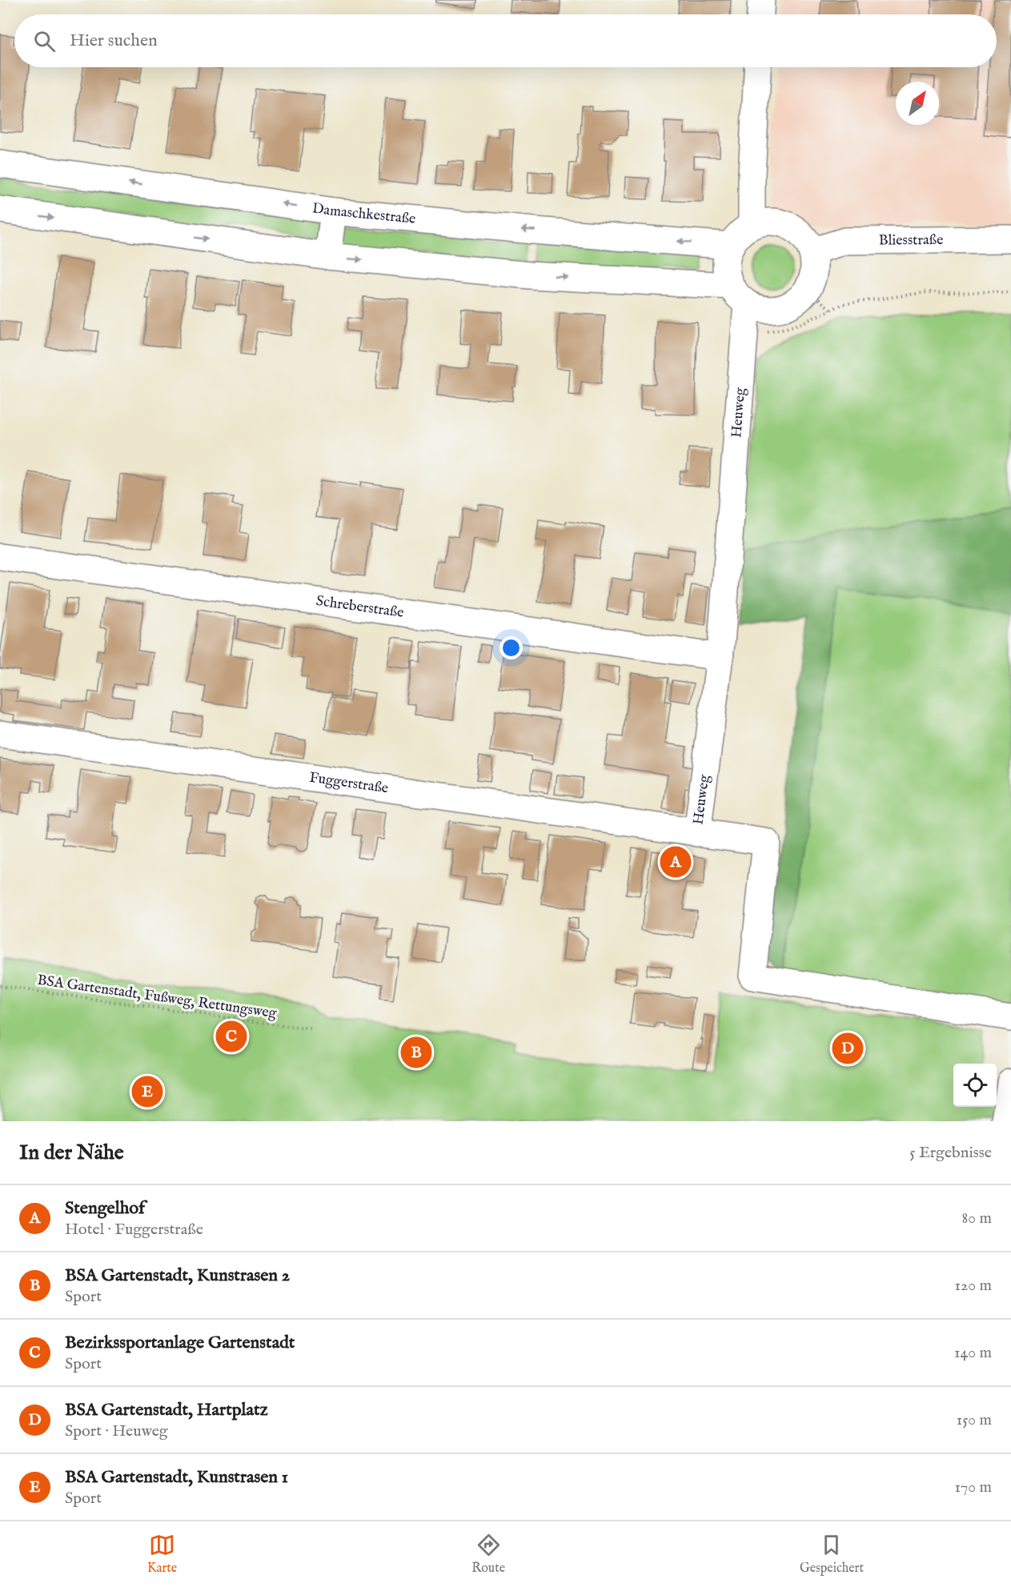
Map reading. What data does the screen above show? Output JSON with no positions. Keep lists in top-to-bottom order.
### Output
{
  "streets": {
    "street": [
      "Damaschkestraße",
      "Bliesstraße",
      "Heuweg",
      "Schreberstraße",
      "Fuggerstraße"
    ],
    "path": ["BSA Gartenstadt, Fußweg, Rettungsweg"]
  },
  "crossings": [
    ["Damaschkestraße", "Bliesstraße"],
    ["Damaschkestraße", "Heuweg"],
    ["Bliesstraße", "Heuweg"],
    ["Heuweg", "Schreberstraße"],
    ["Heuweg", "Fuggerstraße"]
  ],
  "north": "top right",
  "page": {
    "search": "Hier suchen",
    "pins": [
      "A",
      "C",
      "D",
      "B",
      "E"
    ],
    "heading": ["In der Nähe", "5 Ergebnisse"],
    "list": [
      {
        "mark": "A",
        "name": "Stengelhof",
        "note": "Hotel · Fuggerstraße",
        "value": "80 m"
      },
      {
        "mark": "B",
        "name": "BSA Gartenstadt, Kunstrasen 2",
        "note": "Sport",
        "value": "120 m"
      },
      {
        "mark": "C",
        "name": "Bezirkssportanlage Gartenstadt",
        "note": "Sport",
        "value": "140 m"
      },
      {
        "mark": "D",
        "name": "BSA Gartenstadt, Hartplatz",
        "note": "Sport · Heuweg",
        "value": "150 m"
      },
      {
        "mark": "E",
        "name": "BSA Gartenstadt, Kunstrasen 1",
        "note": "Sport",
        "value": "170 m"
      }
    ],
    "nav": ["Karte", "Route", "Gespeichert"]
  }
}
